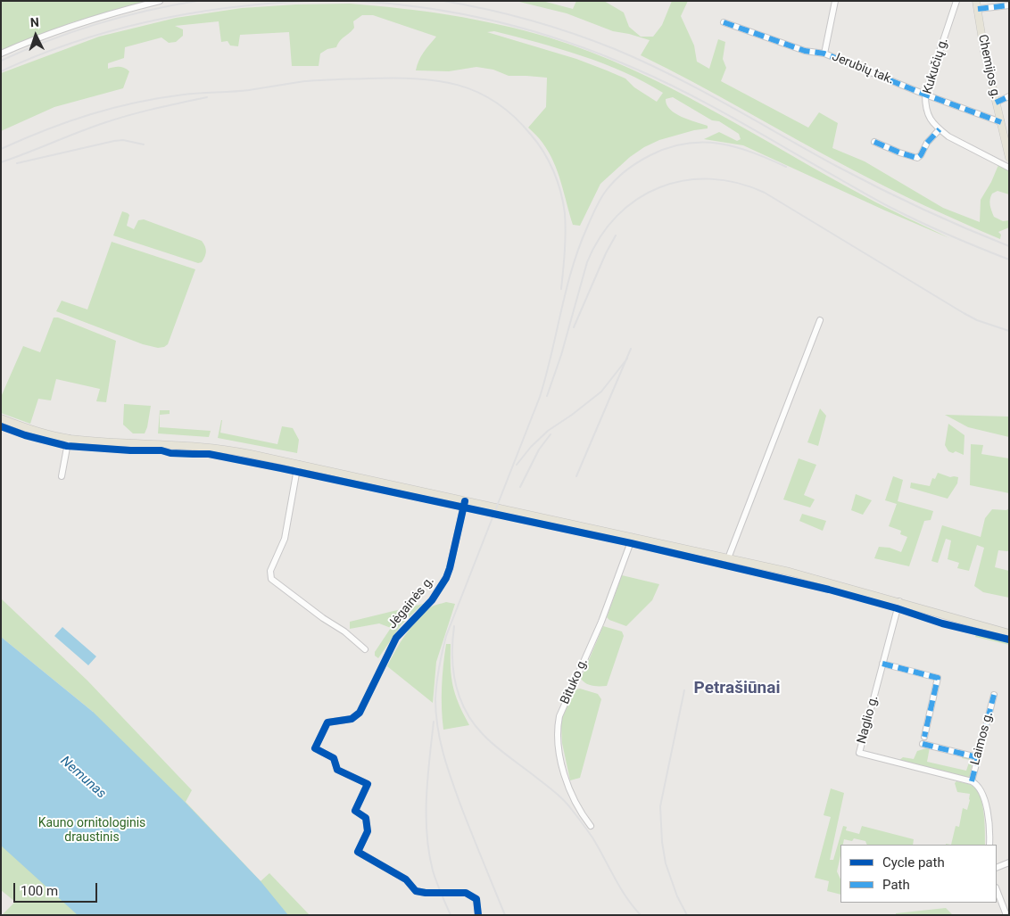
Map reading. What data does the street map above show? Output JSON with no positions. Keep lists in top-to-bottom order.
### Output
{
  "streets": {
    "main road": ["Chemijos g."],
    "street": [
      "Kukučių g.",
      "Jerubių tak.",
      "Jėgainės g.",
      "Bituko g.",
      "Naglio g.",
      "Laimos g."
    ]
  },
  "crossings": [
    ["Kukučių g.", "Jerubių tak."],
    ["Chemijos g.", "Jerubių tak."],
    ["Naglio g.", "Laimos g."]
  ],
  "districts": ["Petrašiūnai"],
  "water": ["Nemunas"],
  "parks": ["Kauno ornitologinis draustinis"],
  "legend": ["Cycle path", "Path"],
  "scale_bar": "100 m",
  "north": "top"
}
